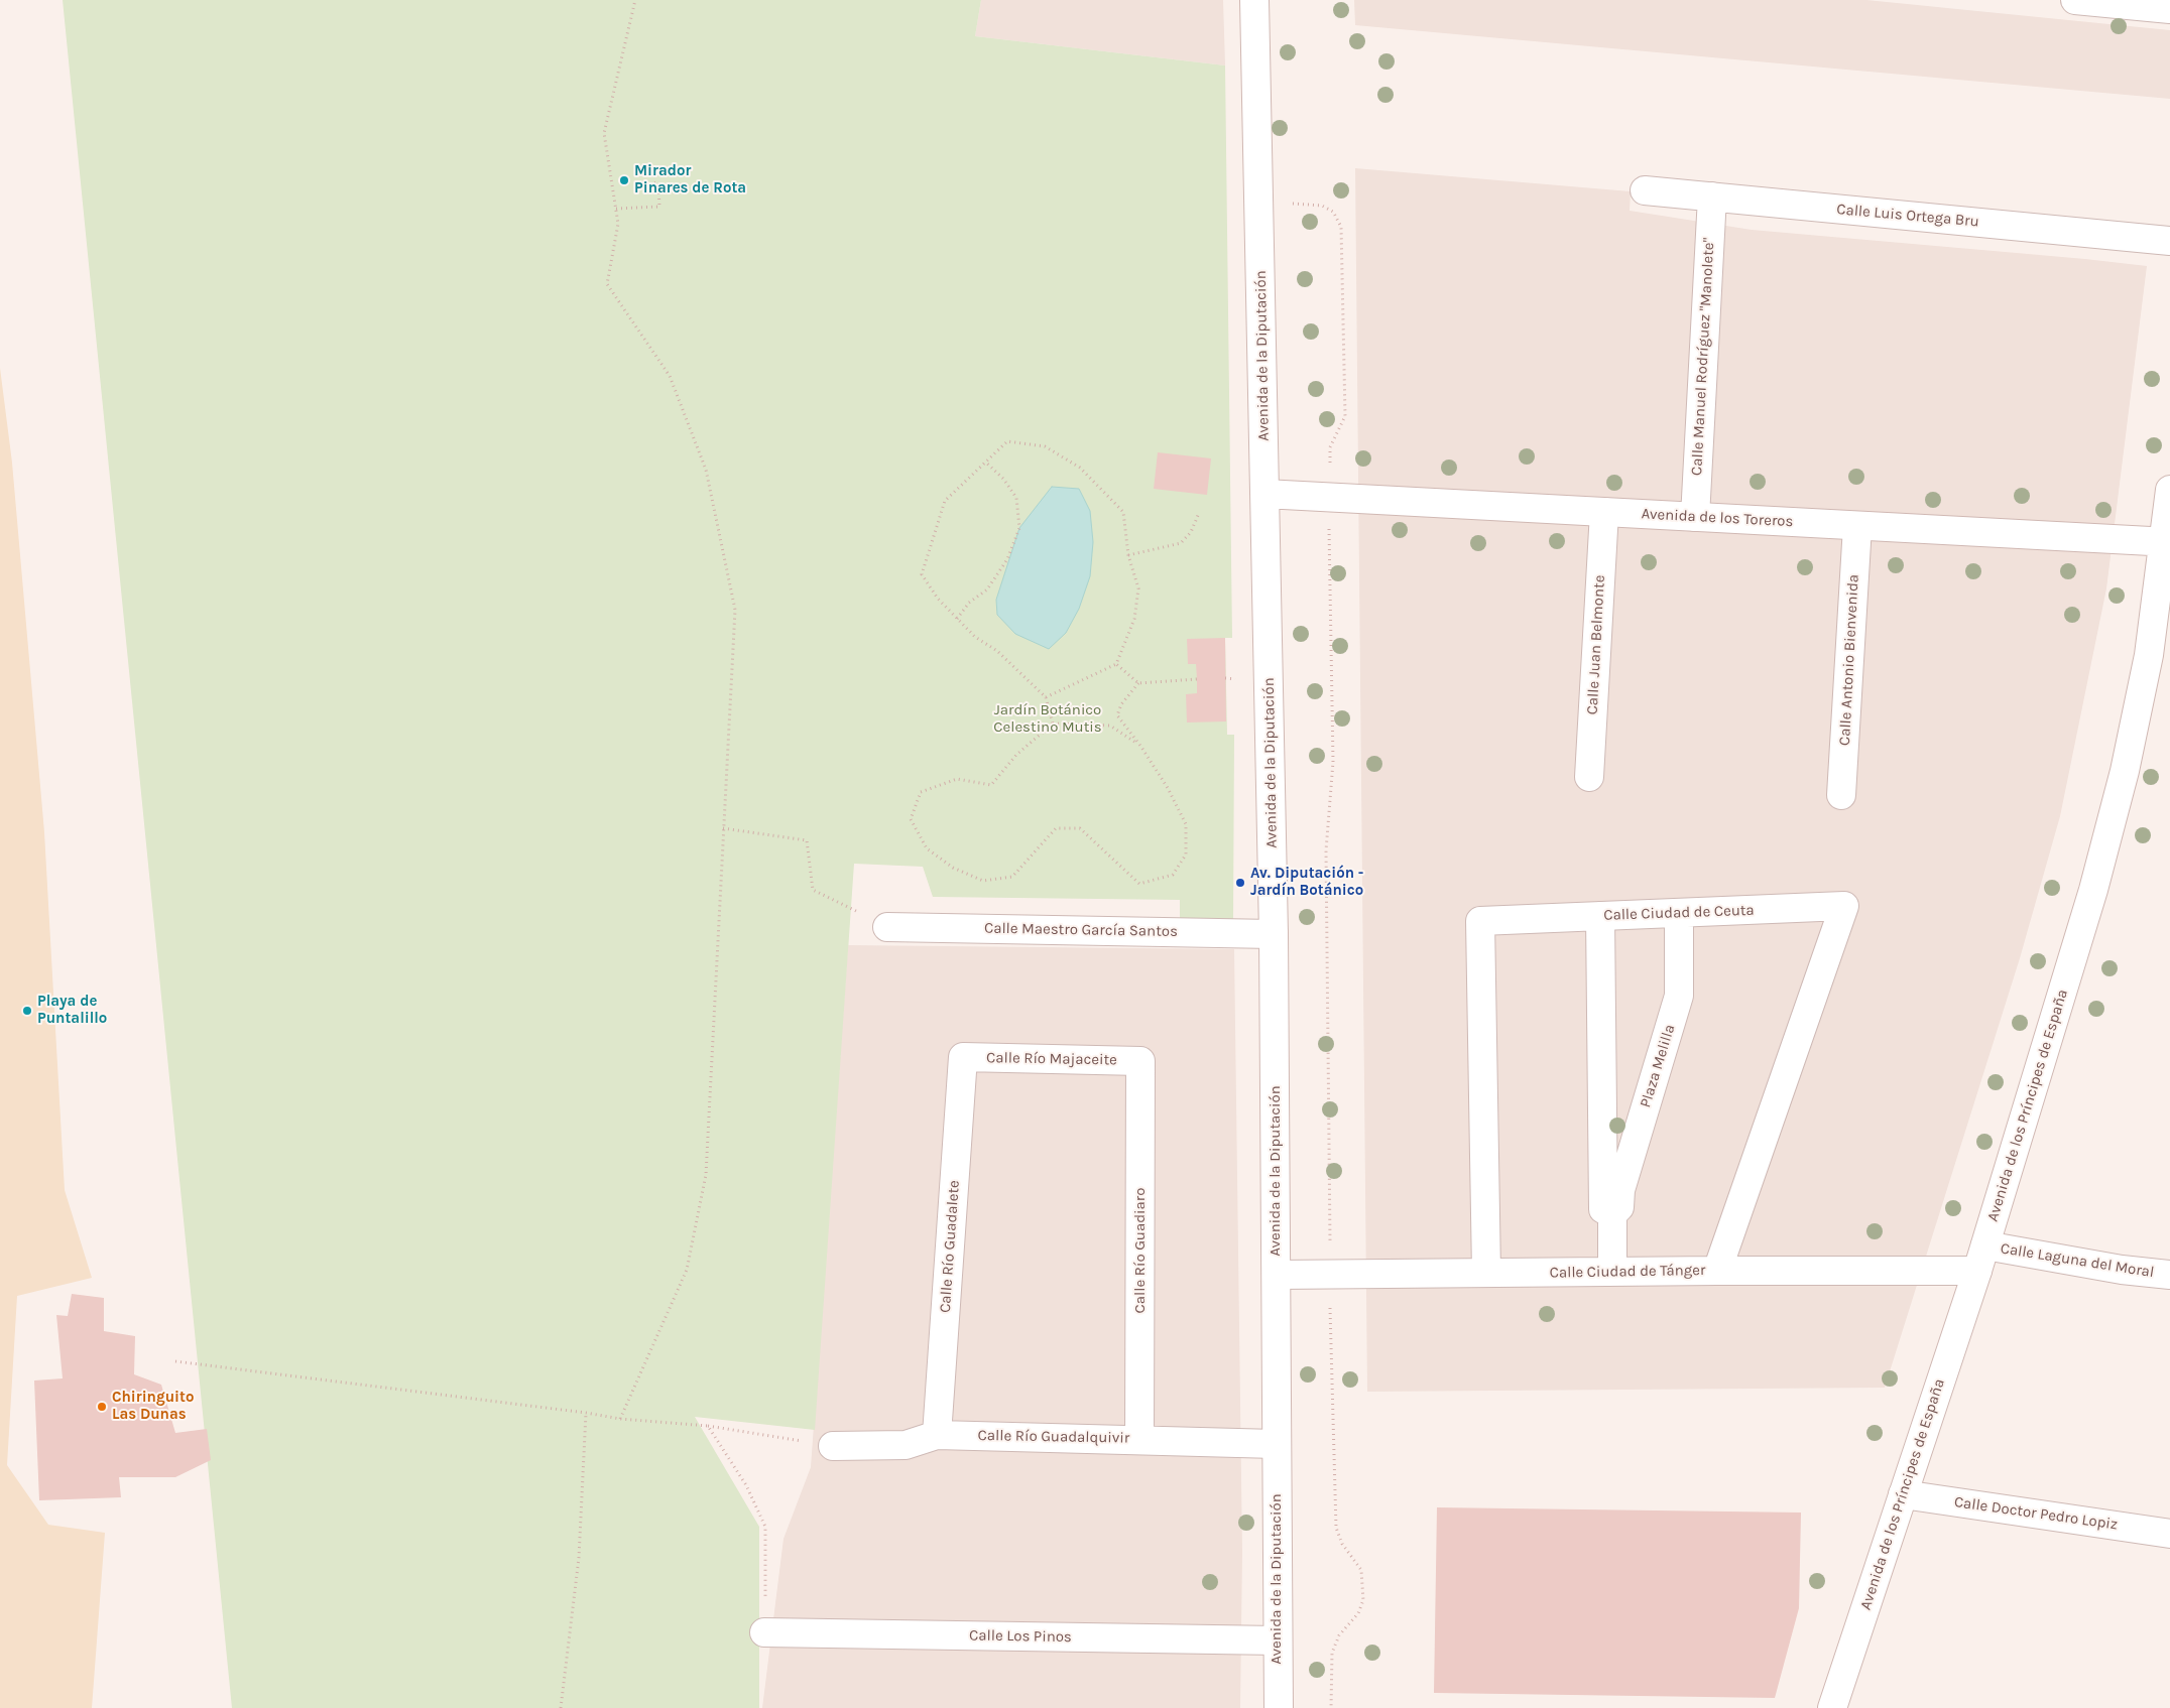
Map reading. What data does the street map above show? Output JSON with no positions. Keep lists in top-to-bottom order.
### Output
{
  "streets": {
    "street": [
      "Calle Luis Ortega Bru",
      "Avenida de la Diputación",
      "Calle Manuel Rodríguez \"Manolete\"",
      "Avenida de los Toreros",
      "Calle Juan Belmonte",
      "Calle Antonio Bienvenida",
      "Calle Ciudad de Ceuta",
      "Calle Maestro García Santos",
      "Calle Río Majaceite",
      "Plaza Melilla",
      "Avenida de los Príncipes de España",
      "Calle Río Guadalete",
      "Calle Río Guadiaro",
      "Calle Laguna del Moral",
      "Calle Ciudad de Tánger",
      "Calle Río Guadalquivir",
      "Calle Doctor Pedro Lopiz",
      "Calle Los Pinos"
    ]
  },
  "crossings": [
    ["Calle Luis Ortega Bru", "Calle Manuel Rodríguez \"Manolete\""],
    ["Avenida de la Diputación", "Avenida de los Toreros"],
    ["Avenida de la Diputación", "Calle Maestro García Santos"],
    ["Avenida de la Diputación", "Calle Ciudad de Tánger"],
    ["Avenida de la Diputación", "Calle Río Guadalquivir"],
    ["Avenida de la Diputación", "Calle Los Pinos"],
    ["Calle Manuel Rodríguez \"Manolete\"", "Avenida de los Toreros"],
    ["Avenida de los Toreros", "Calle Juan Belmonte"],
    ["Avenida de los Toreros", "Calle Antonio Bienvenida"],
    ["Avenida de los Toreros", "Avenida de los Príncipes de España"],
    ["Calle Ciudad de Ceuta", "Plaza Melilla"],
    ["Calle Ciudad de Ceuta", "Calle Ciudad de Tánger"],
    ["Calle Río Majaceite", "Calle Río Guadalete"],
    ["Calle Río Majaceite", "Calle Río Guadiaro"],
    ["Plaza Melilla", "Calle Ciudad de Tánger"],
    ["Avenida de los Príncipes de España", "Calle Laguna del Moral"],
    ["Avenida de los Príncipes de España", "Calle Ciudad de Tánger"],
    ["Avenida de los Príncipes de España", "Calle Doctor Pedro Lopiz"],
    ["Calle Río Guadalete", "Calle Río Guadalquivir"],
    ["Calle Río Guadiaro", "Calle Río Guadalquivir"],
    ["Calle Laguna del Moral", "Calle Ciudad de Tánger"]
  ],
  "parks": ["Jardín Botánico Celestino Mutis"],
  "places": [
    "Mirador Pinares de Rota",
    "Av. Diputación - Jardín Botánico",
    "Playa de Puntalillo",
    "Chiringuito Las Dunas"
  ]
}
